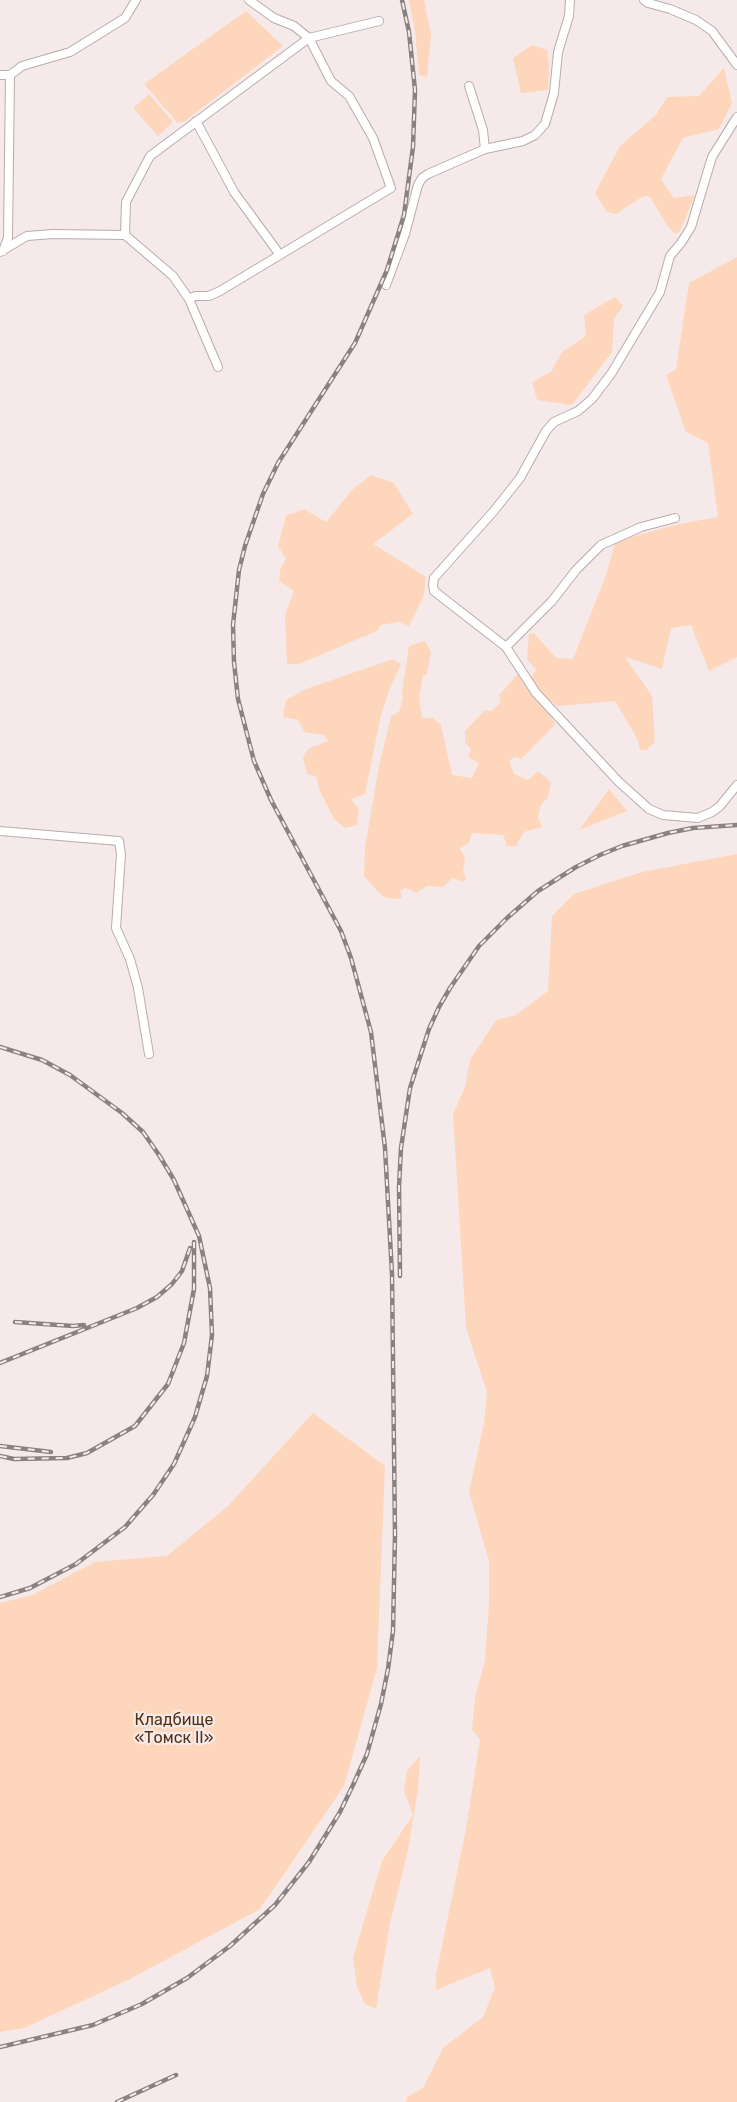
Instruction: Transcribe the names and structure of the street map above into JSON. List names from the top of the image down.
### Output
{
  "parks": ["Кладбище «Томск II»"]
}
